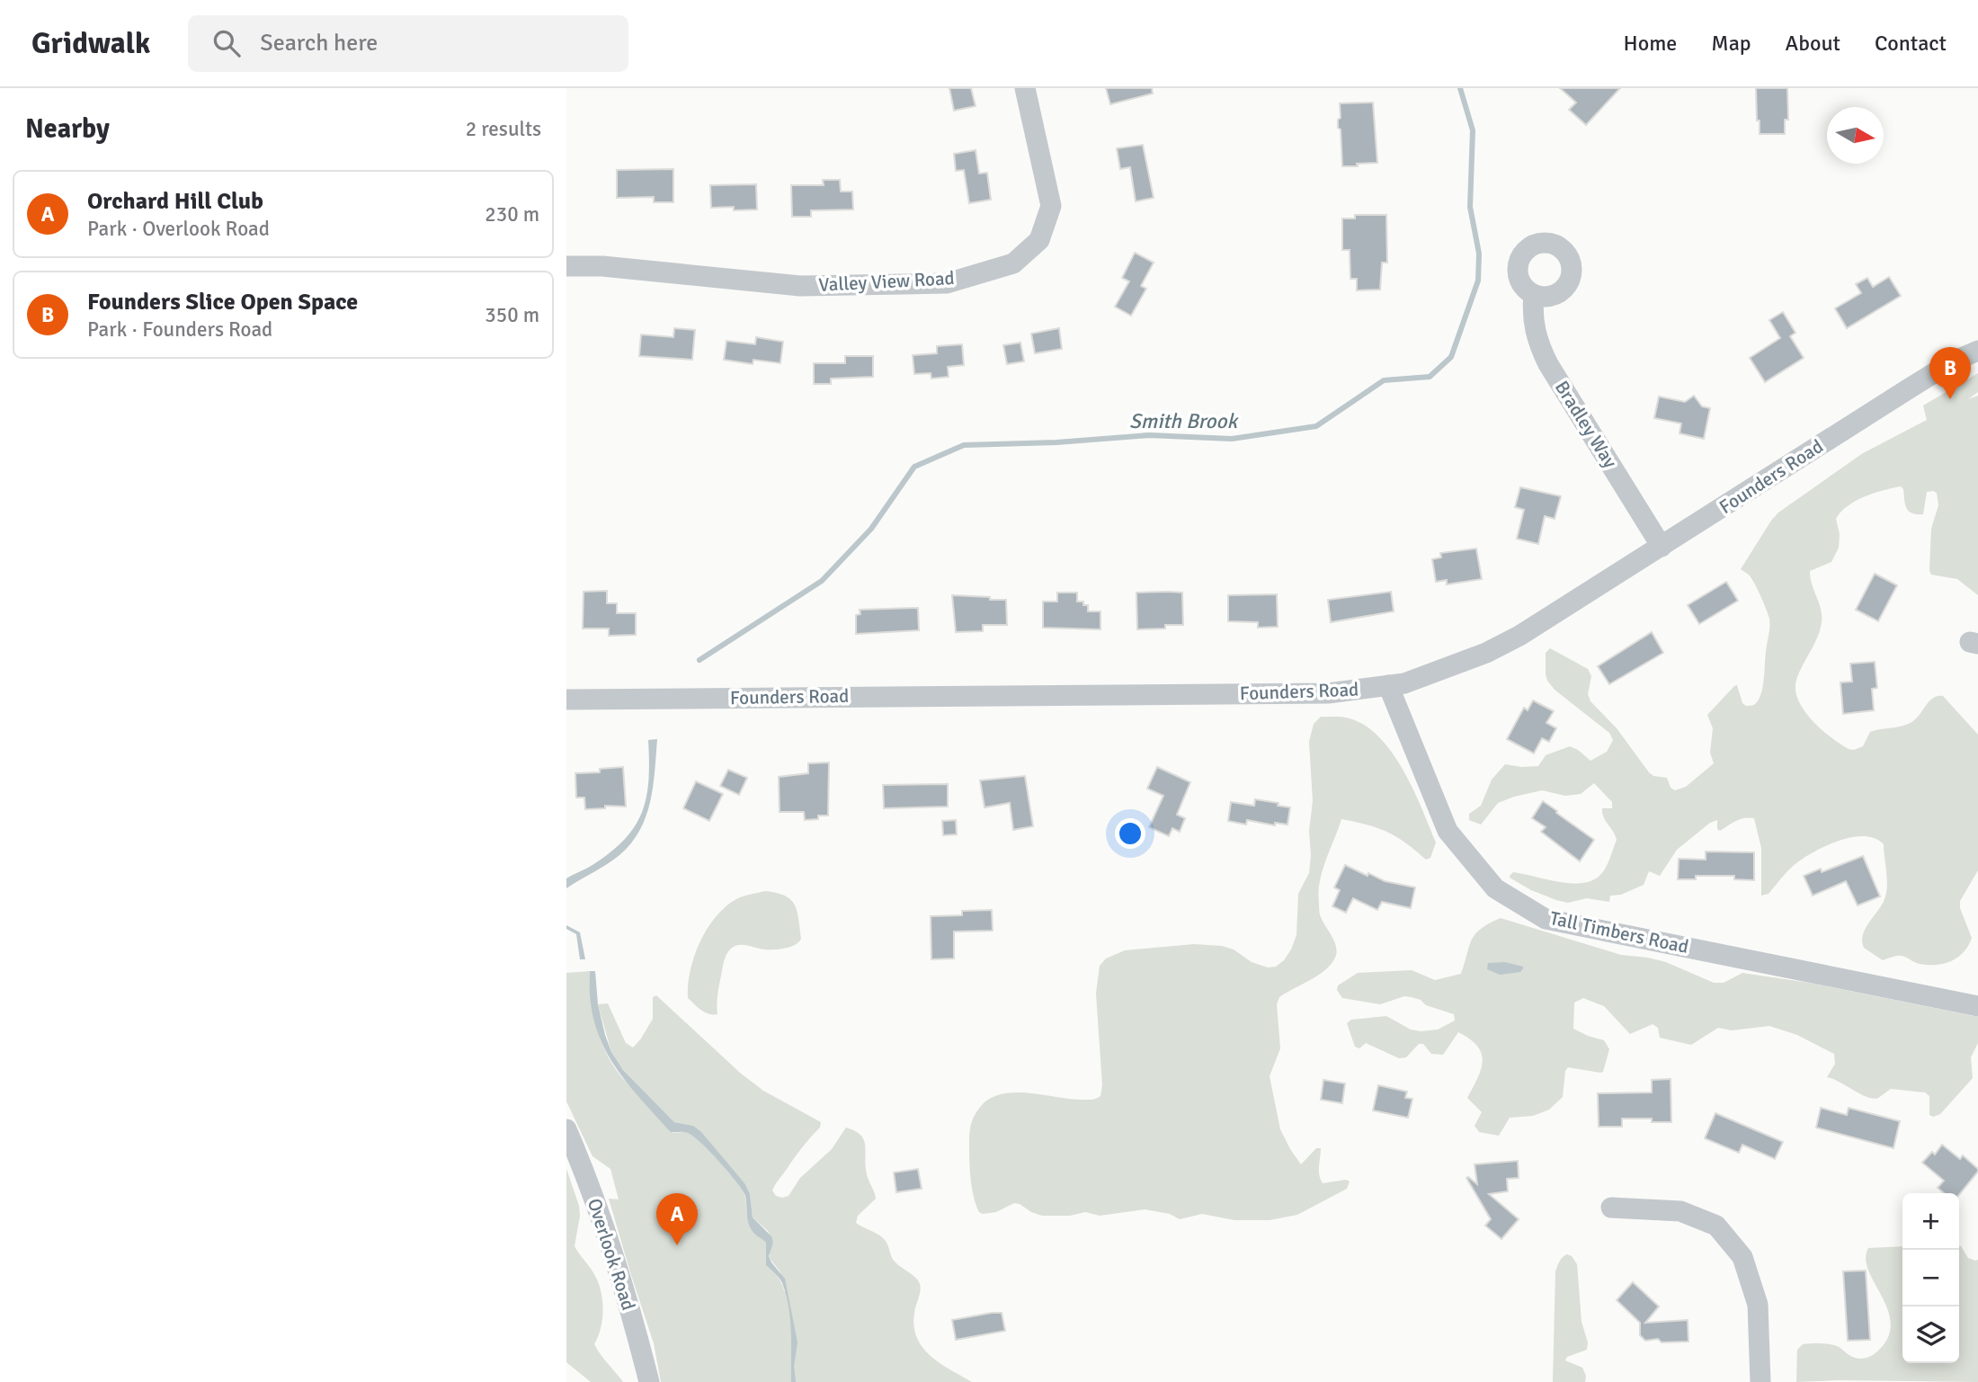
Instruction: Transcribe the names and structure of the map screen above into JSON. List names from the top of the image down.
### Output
{
  "streets": {
    "street": [
      "Valley View Road",
      "Bradley Way",
      "Founders Road",
      "Tall Timbers Road",
      "Overlook Road"
    ]
  },
  "crossings": [
    ["Bradley Way", "Founders Road"],
    ["Founders Road", "Tall Timbers Road"]
  ],
  "water": ["Smith Brook"],
  "north": "right",
  "page": {
    "header": "Gridwalk",
    "search": "Search here",
    "nav": [
      "Home",
      "Map",
      "About",
      "Contact"
    ],
    "heading": ["Nearby", "2 results"],
    "list": [
      {
        "mark": "A",
        "name": "Orchard Hill Club",
        "note": "Park · Overlook Road",
        "value": "230 m"
      },
      {
        "mark": "B",
        "name": "Founders Slice Open Space",
        "note": "Park · Founders Road",
        "value": "350 m"
      }
    ],
    "pins": ["B", "A"],
    "map_buttons": ["+", "−"]
  }
}
